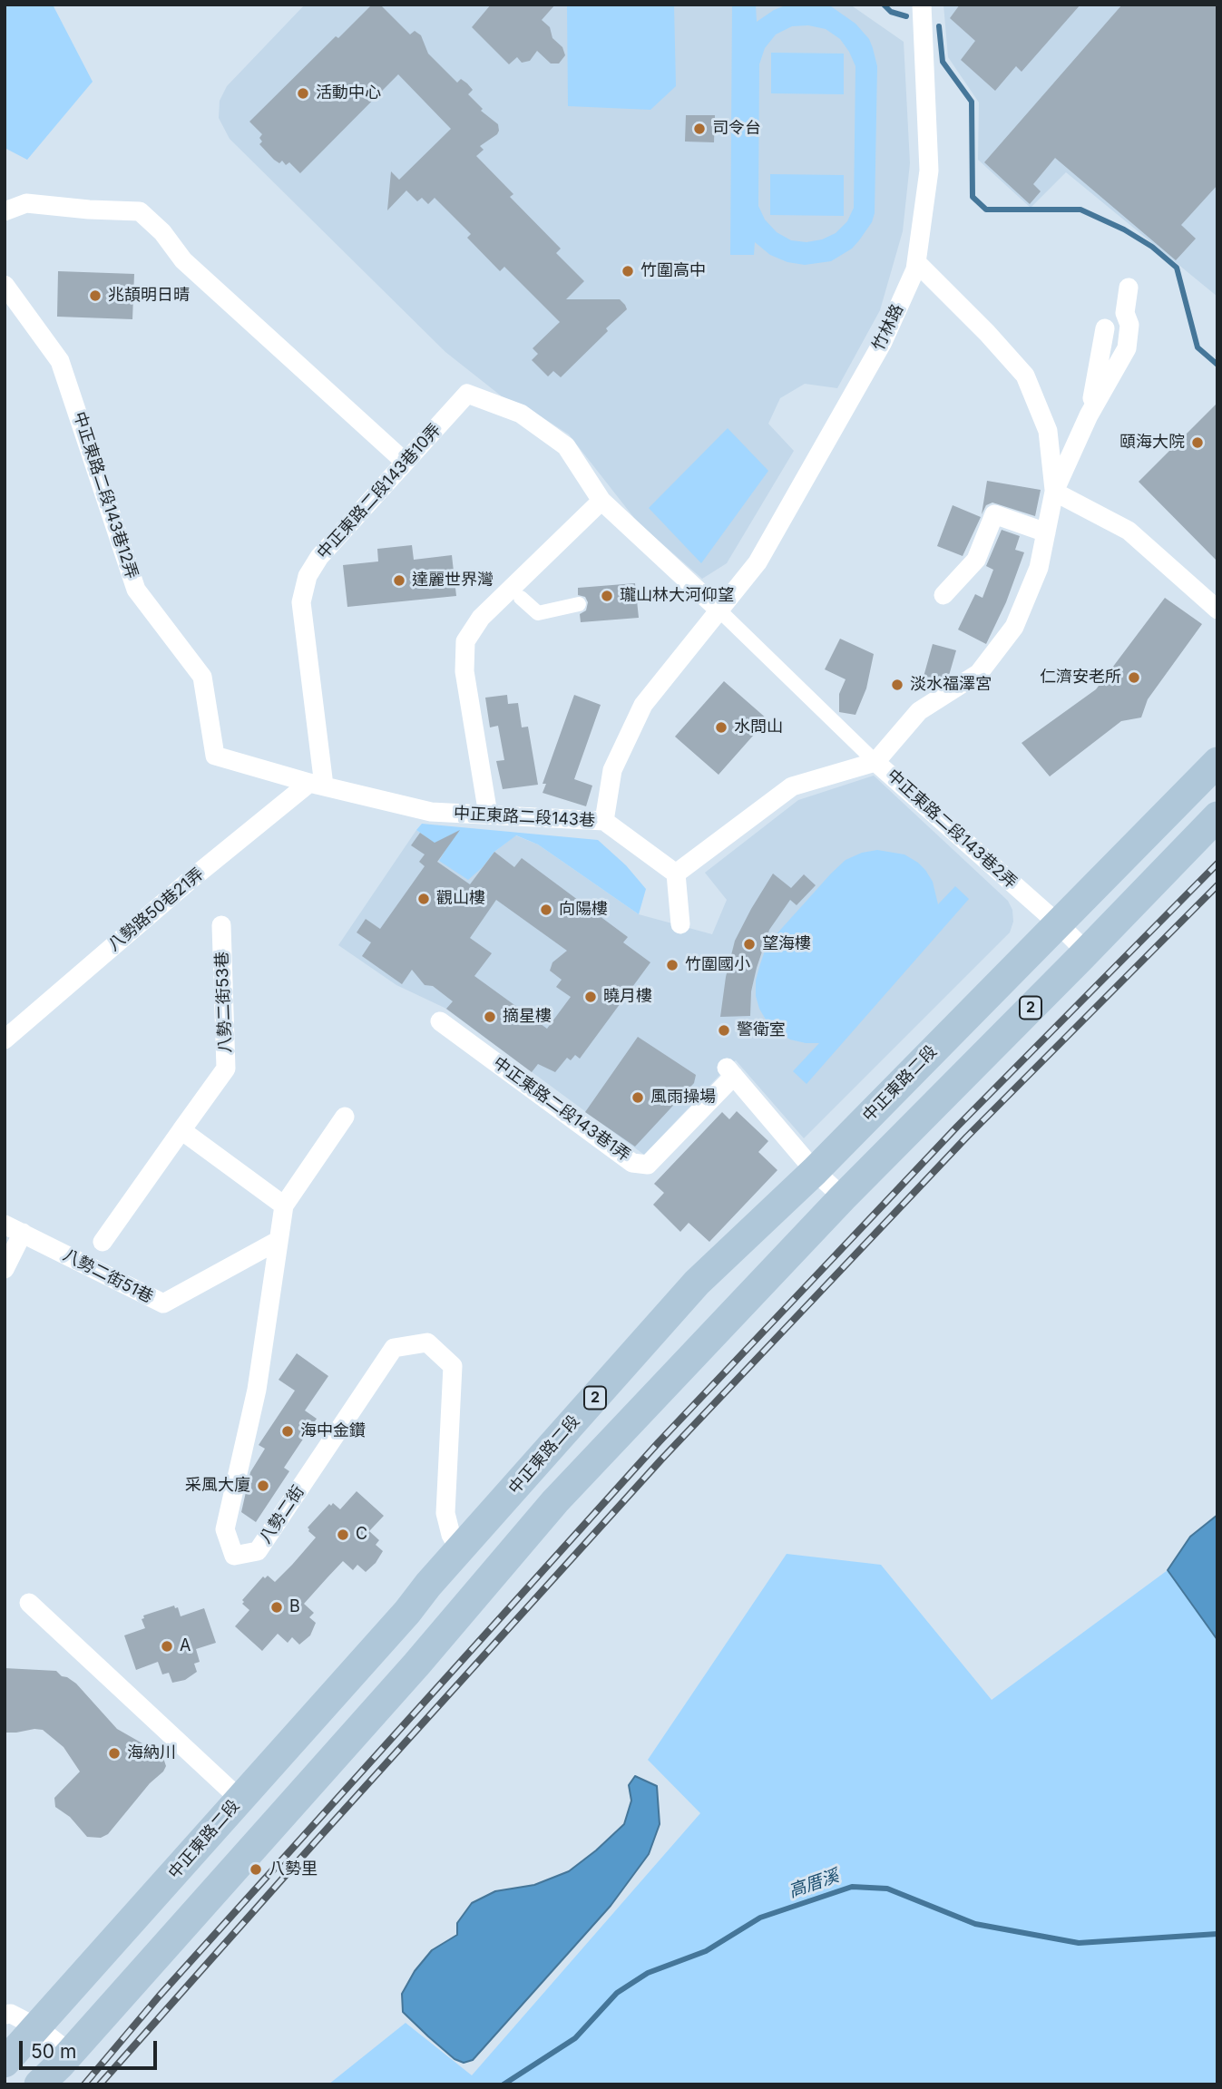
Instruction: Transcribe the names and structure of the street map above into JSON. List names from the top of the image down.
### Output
{
  "streets": {
    "main road": ["2", "中正東路二段"],
    "street": [
      "竹林路",
      "中正東路二段143巷10弄",
      "中正東路二段143巷12弄",
      "中正東路二段143巷",
      "中正東路二段143巷2弄",
      "八勢路50巷21弄",
      "八勢二街53巷",
      "中正東路二段143巷1弄",
      "八勢二街51巷",
      "八勢二街"
    ]
  },
  "crossings": [
    ["竹林路", "中正東路二段143巷"],
    ["中正東路二段143巷10弄", "中正東路二段143巷12弄"],
    ["中正東路二段143巷10弄", "中正東路二段143巷"],
    ["中正東路二段143巷10弄", "八勢路50巷21弄"],
    ["中正東路二段143巷12弄", "中正東路二段143巷"],
    ["中正東路二段143巷12弄", "八勢路50巷21弄"],
    ["中正東路二段143巷", "中正東路二段143巷2弄"],
    ["中正東路二段143巷", "八勢路50巷21弄"],
    ["中正東路二段143巷2弄", "2"],
    ["中正東路二段143巷2弄", "中正東路二段"],
    ["中正東路二段", "中正東路二段143巷1弄"],
    ["中正東路二段", "八勢二街"],
    ["八勢二街51巷", "八勢二街"]
  ],
  "water": ["高厝溪"],
  "places": [
    "活動中心",
    "司令台",
    "竹圍高中",
    "兆頡明日晴",
    "頤海大院",
    "達麗世界灣",
    "瓏山林大河仰望",
    "仁濟安老所",
    "淡水福澤宮",
    "水問山",
    "觀山樓",
    "向陽樓",
    "望海樓",
    "竹圍國小",
    "曉月樓",
    "摘星樓",
    "警衛室",
    "風雨操場",
    "海中金鑽",
    "采風大廈",
    "C",
    "B",
    "A",
    "海納川",
    "八勢里"
  ],
  "scale_bar": "50 m"
}
